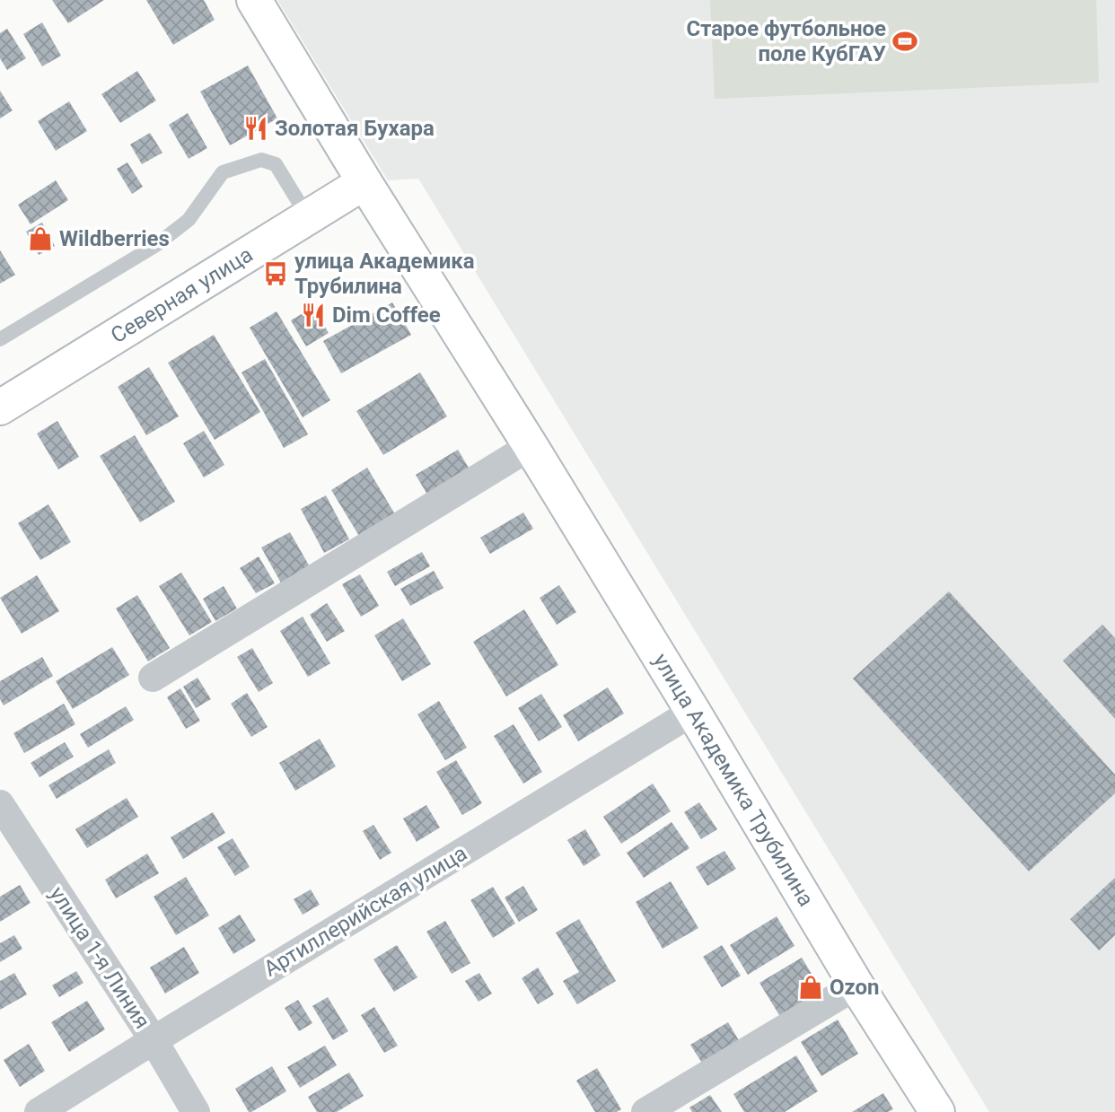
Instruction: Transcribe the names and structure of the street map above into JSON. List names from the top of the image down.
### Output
{
  "streets": {
    "main road": ["Северная улица", "улица Академика Трубилина"],
    "street": ["Артиллерийская улица", "улица 1-я Линия"]
  },
  "crossings": [
    ["Северная улица", "улица Академика Трубилина"],
    ["улица Академика Трубилина", "Артиллерийская улица"],
    ["Артиллерийская улица", "улица 1-я Линия"]
  ],
  "places": {
    "sports": ["Старое футбольное поле КубГАУ"],
    "restaurant": ["Золотая Бухара", "Dim Coffee"],
    "shop": ["Wildberries", "Ozon"],
    "bus stop": ["улица Академика Трубилина"]
  }
}
